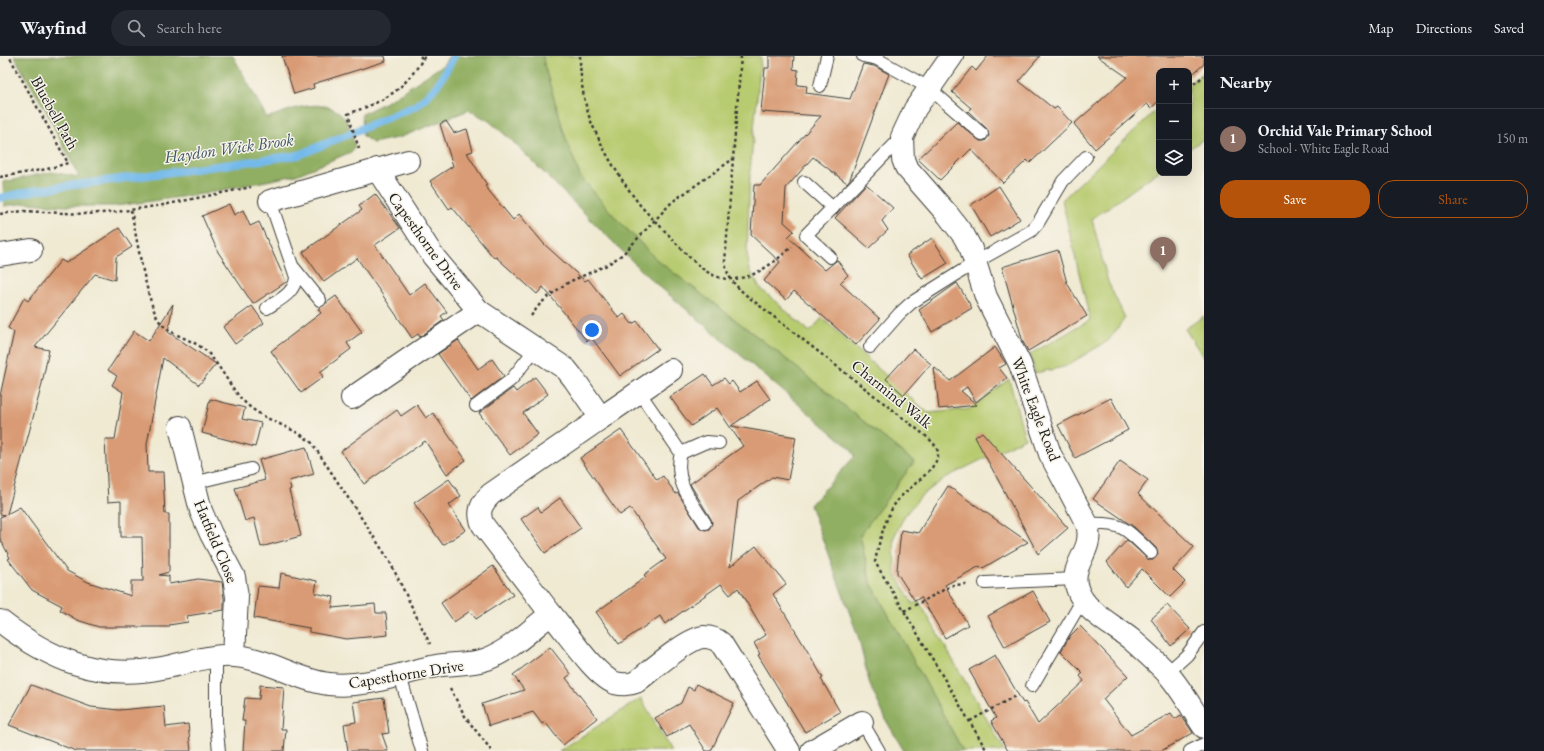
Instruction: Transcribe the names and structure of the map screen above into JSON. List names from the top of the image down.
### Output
{
  "streets": {
    "street": ["Capesthorne Drive", "White Eagle Road", "Hatfield Close"],
    "path": ["Bluebell Path", "Charmind Walk"]
  },
  "crossings": [
    ["Capesthorne Drive", "Hatfield Close"]
  ],
  "water": ["Haydon Wick Brook"],
  "page": {
    "header": "Wayfind",
    "search": "Search here",
    "nav": ["Map", "Directions", "Saved"],
    "heading": "Nearby",
    "map_buttons": ["+", "−"],
    "list": [
      {
        "mark": "1",
        "name": "Orchid Vale Primary School",
        "note": "School · White Eagle Road",
        "value": "150 m"
      }
    ],
    "buttons": ["Save", "Share"],
    "pins": "1"
  }
}
